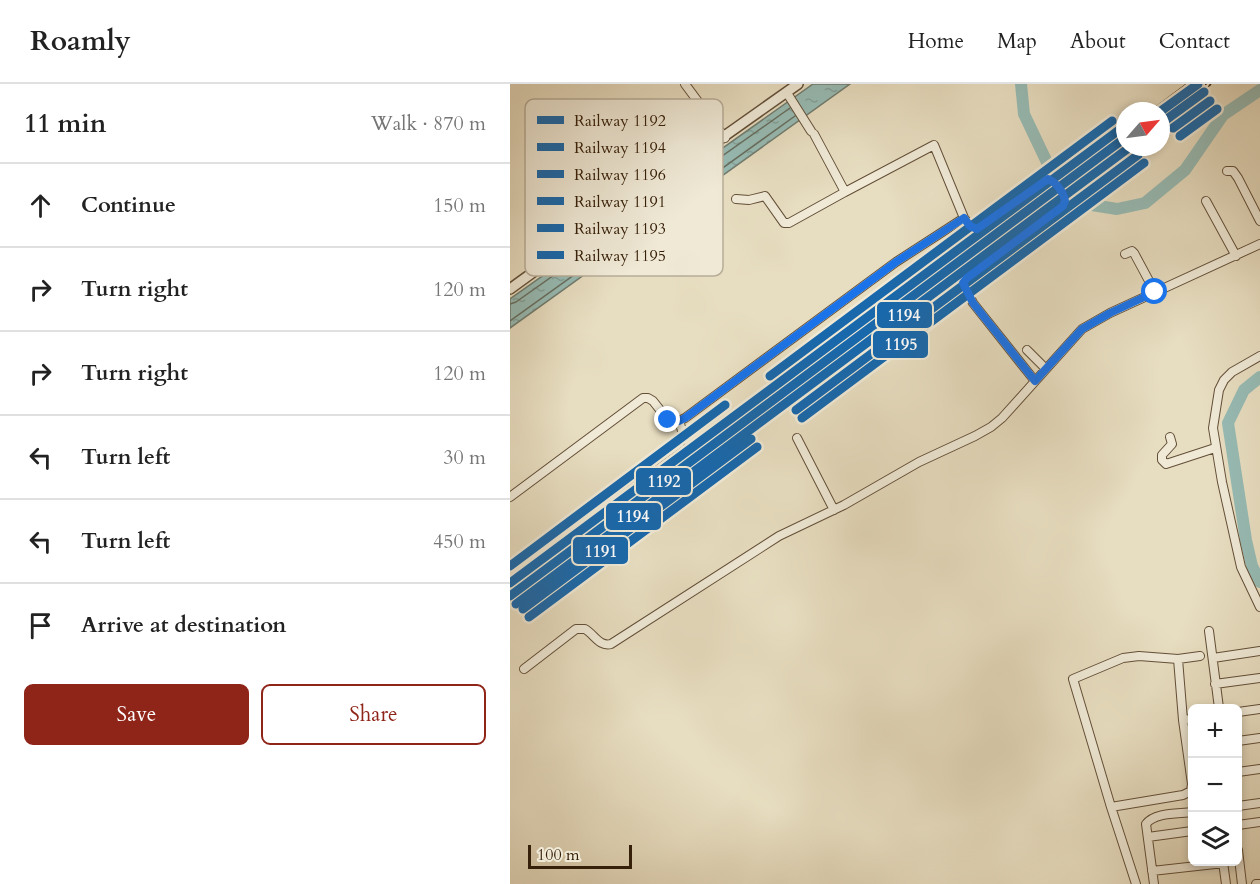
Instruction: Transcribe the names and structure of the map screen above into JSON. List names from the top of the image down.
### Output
{
  "lines": [
    "rail line 1192",
    "rail line 1194",
    "rail line 1191",
    "rail line 1195",
    "rail line 1193",
    "rail line 1196"
  ],
  "legend": [
    "Railway 1192",
    "Railway 1194",
    "Railway 1196",
    "Railway 1191",
    "Railway 1193",
    "Railway 1195"
  ],
  "scale_bar": "100 m",
  "north": "top right",
  "page": {
    "header": "Roamly",
    "nav": [
      "Home",
      "Map",
      "About",
      "Contact"
    ],
    "heading": ["11 min", "Walk · 870 m"],
    "list": [
      ["Continue", "150 m"],
      ["Turn right", "120 m"],
      ["Turn right", "120 m"],
      ["Turn left", "30 m"],
      ["Turn left", "450 m"],
      "Arrive at destination"
    ],
    "buttons": ["Save", "Share"],
    "map_buttons": ["+", "−"],
    "scale": "100 m"
  }
}
